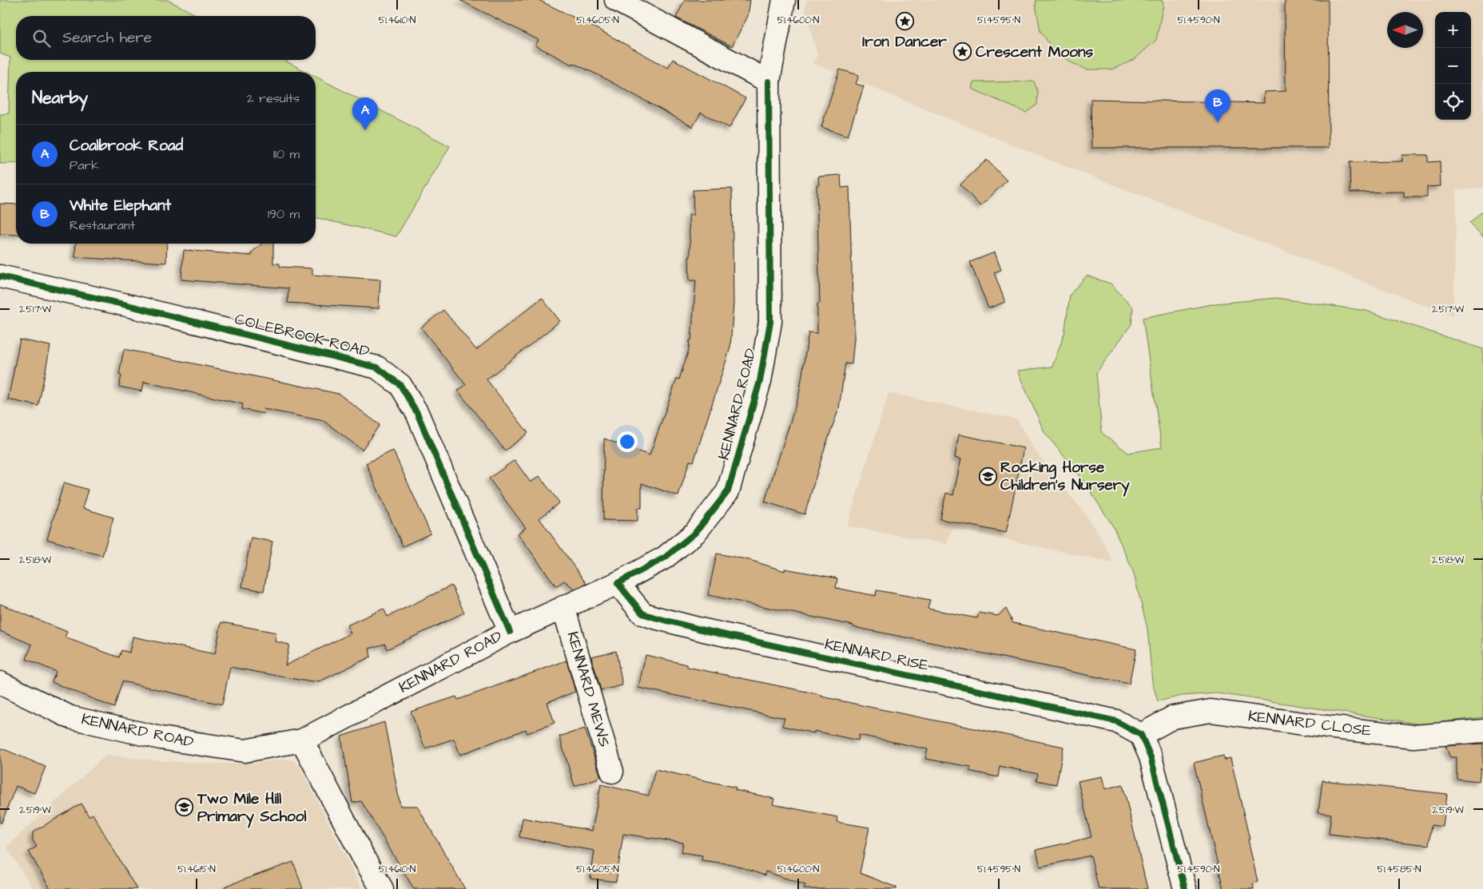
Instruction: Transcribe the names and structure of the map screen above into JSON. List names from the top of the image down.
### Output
{
  "streets": {
    "street": [
      "COLEBROOK ROAD",
      "KENNARD ROAD",
      "KENNARD RISE",
      "KENNARD MEWS",
      "KENNARD CLOSE"
    ]
  },
  "crossings": [
    ["COLEBROOK ROAD", "KENNARD ROAD"],
    ["KENNARD ROAD", "KENNARD RISE"],
    ["KENNARD ROAD", "KENNARD MEWS"],
    ["KENNARD RISE", "KENNARD CLOSE"]
  ],
  "places": {
    "place": ["Iron Dancer", "Crescent Moons"],
    "school or university": ["Rocking Horse Children's Nursery", "Two Mile Hill Primary School"]
  },
  "north": "left",
  "page": {
    "map_buttons": ["+", "−"],
    "search": "Search here",
    "heading": ["Nearby", "2 results"],
    "pins": ["B", "A"],
    "list": [
      {
        "mark": "A",
        "name": "Coalbrook Road",
        "note": "Park",
        "value": "110 m"
      },
      {
        "mark": "B",
        "name": "White Elephant",
        "note": "Restaurant",
        "value": "190 m"
      }
    ]
  },
  "coordinates": [
    "51.4610°N",
    "51.4605°N",
    "51.4600°N",
    "51.4595°N",
    "51.4590°N",
    "2.517°W",
    "2.518°W",
    "2.519°W",
    "51.4615°N",
    "51.4585°N"
  ]
}
